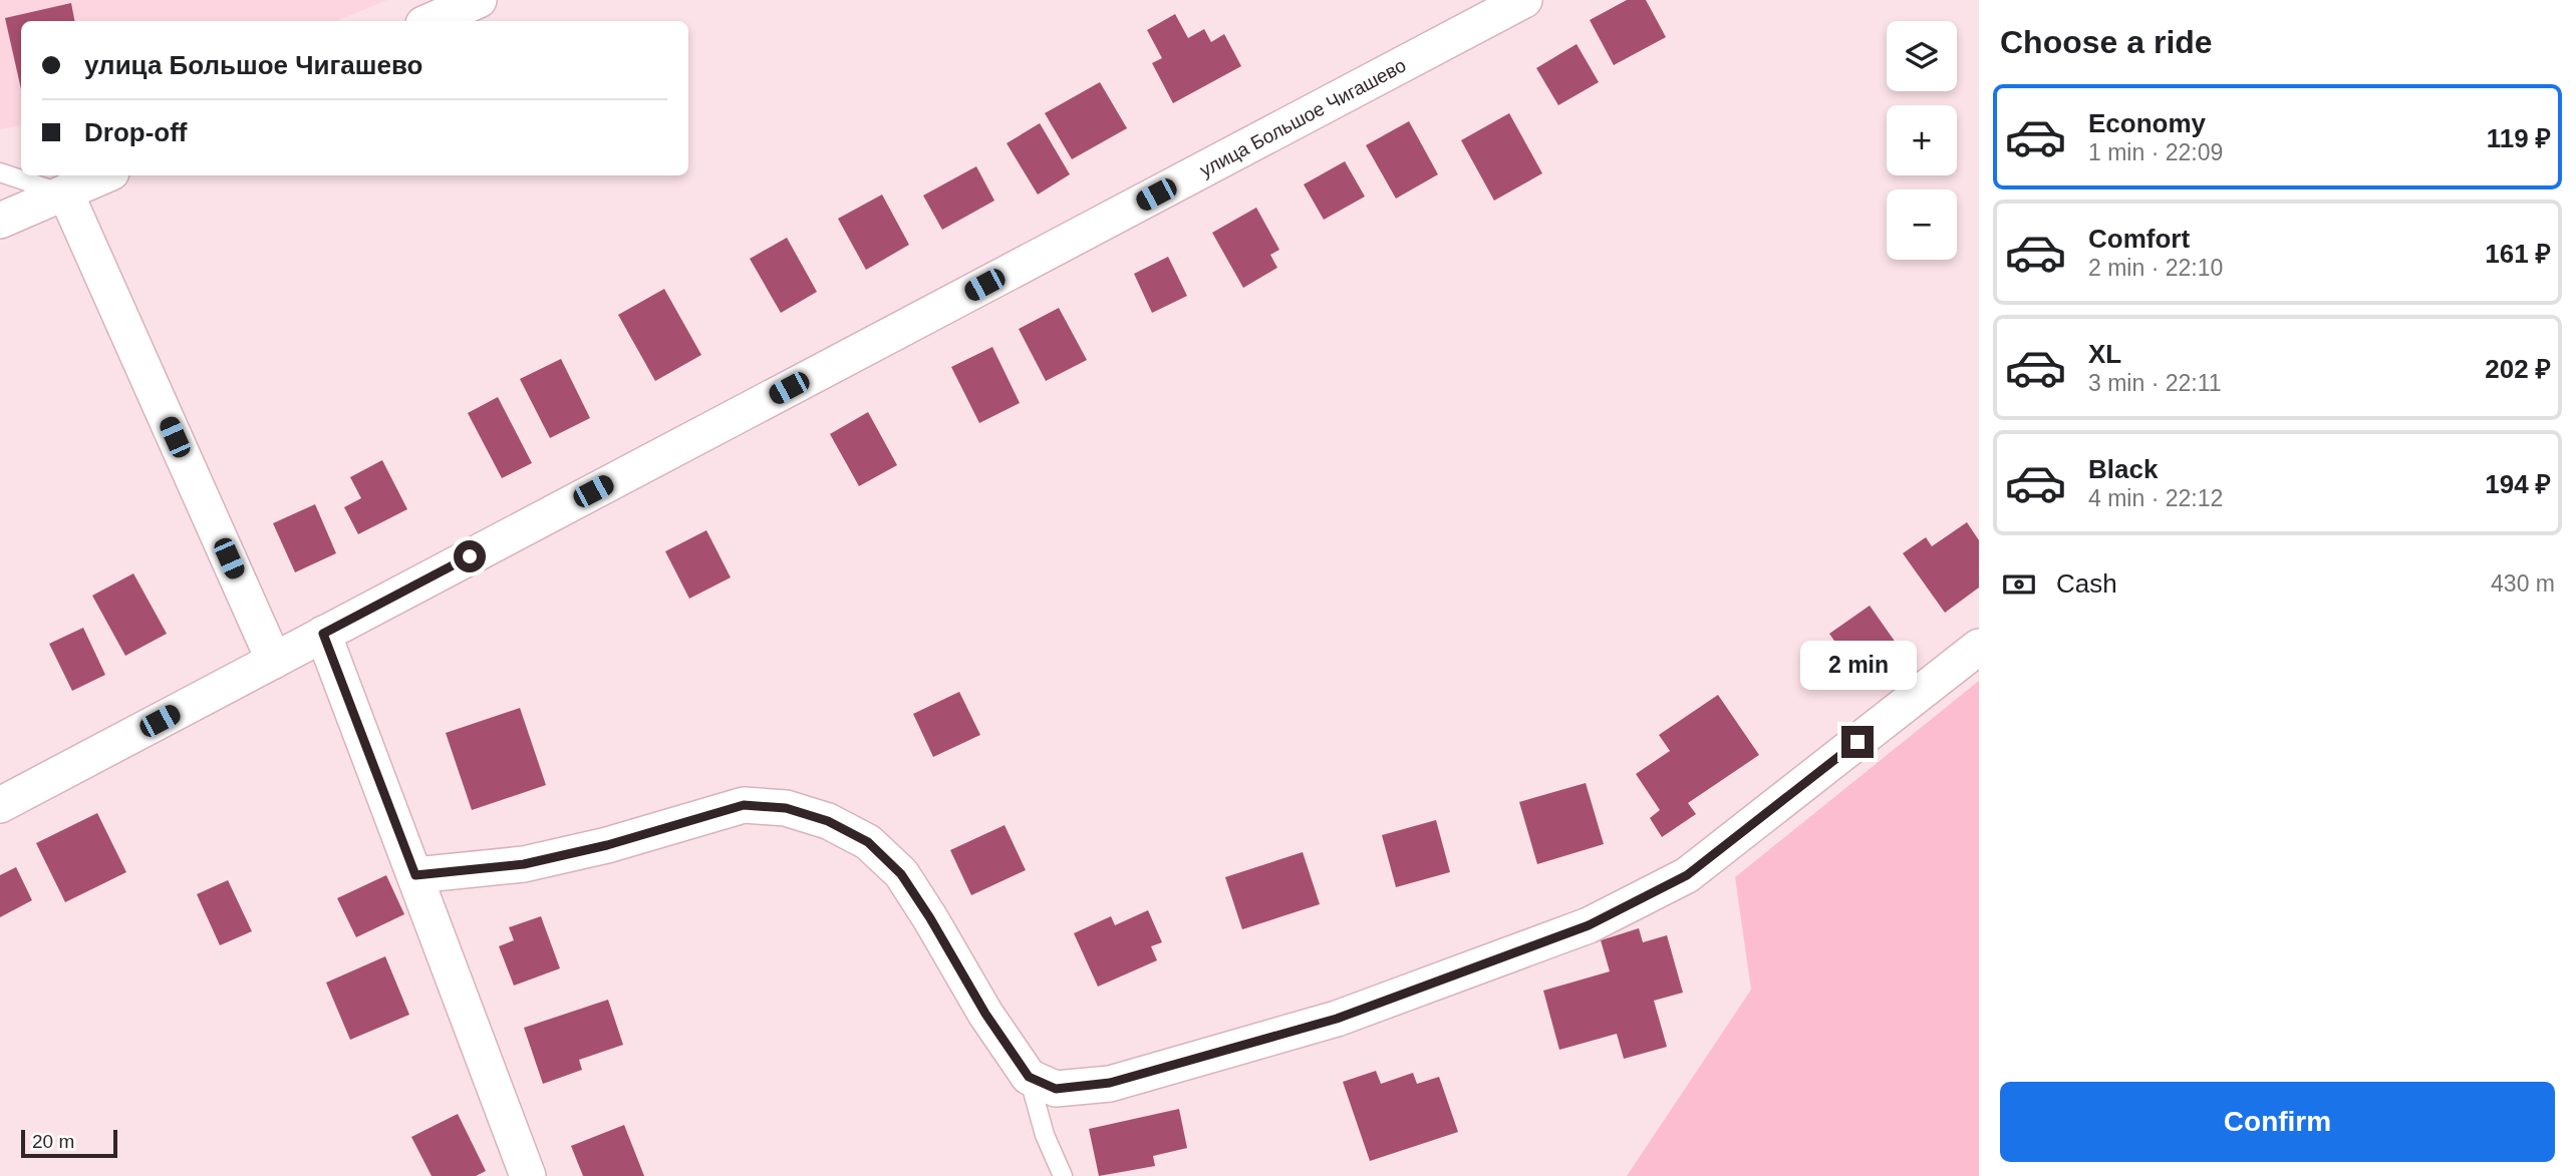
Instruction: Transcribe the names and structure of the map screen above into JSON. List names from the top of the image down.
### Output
{
  "streets": {
    "street": ["улица Большое Чигашево"]
  },
  "scale_bar": "20 m",
  "page": {
    "heading": "Choose a ride",
    "map_buttons": ["+", "−"],
    "banner": ["улица Большое Чигашево", "Drop-off"],
    "list": [
      {
        "name": "Economy",
        "note": "1 min · 22:09",
        "value": "119 ₽"
      },
      {
        "name": "Comfort",
        "note": "2 min · 22:10",
        "value": "161 ₽"
      },
      {
        "name": "XL",
        "note": "3 min · 22:11",
        "value": "202 ₽"
      },
      {
        "name": "Black",
        "note": "4 min · 22:12",
        "value": "194 ₽"
      }
    ],
    "pay": ["Cash", "430 m"],
    "bubble": "2 min",
    "buttons": "Confirm",
    "scale": "20 m"
  }
}
